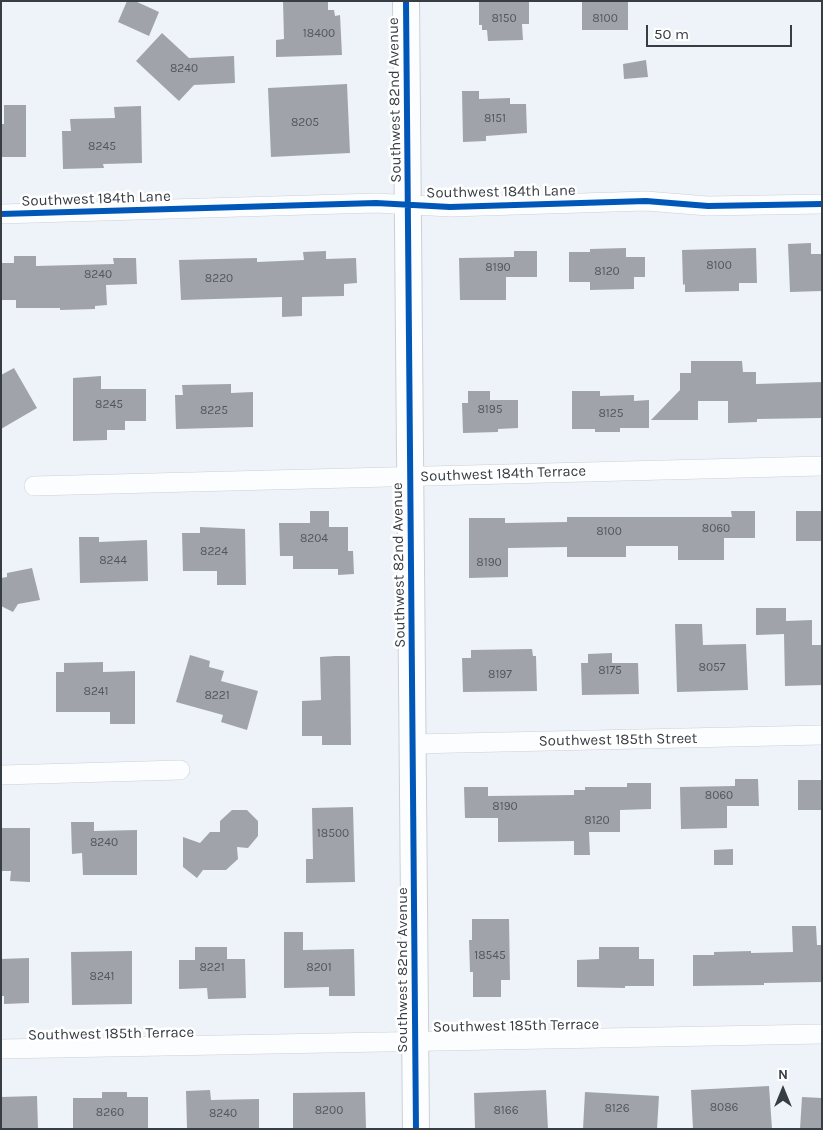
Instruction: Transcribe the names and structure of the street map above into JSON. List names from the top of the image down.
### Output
{
  "streets": {
    "street": [
      "Southwest 82nd Avenue",
      "Southwest 184th Lane",
      "Southwest 184th Terrace",
      "Southwest 185th Street",
      "Southwest 185th Terrace"
    ]
  },
  "crossings": [
    ["Southwest 82nd Avenue", "Southwest 184th Lane"],
    ["Southwest 82nd Avenue", "Southwest 184th Terrace"],
    ["Southwest 82nd Avenue", "Southwest 185th Street"],
    ["Southwest 82nd Avenue", "Southwest 185th Terrace"]
  ],
  "house_numbers": [
    "8150",
    "8100",
    "18400",
    "8240",
    "8151",
    "8205",
    "8245",
    "8100",
    "8190",
    "8120",
    "8240",
    "8220",
    "8245",
    "8195",
    "8225",
    "8125",
    "8060",
    "8100",
    "8204",
    "8224",
    "8244",
    "8190",
    "8057",
    "8175",
    "8197",
    "8241",
    "8221",
    "8060",
    "8190",
    "8120",
    "18500",
    "8240",
    "18545",
    "8221",
    "8201",
    "8241",
    "8086",
    "8126",
    "8200",
    "8166",
    "8260",
    "8240"
  ],
  "scale_bar": "50 m",
  "north": "top"
}
